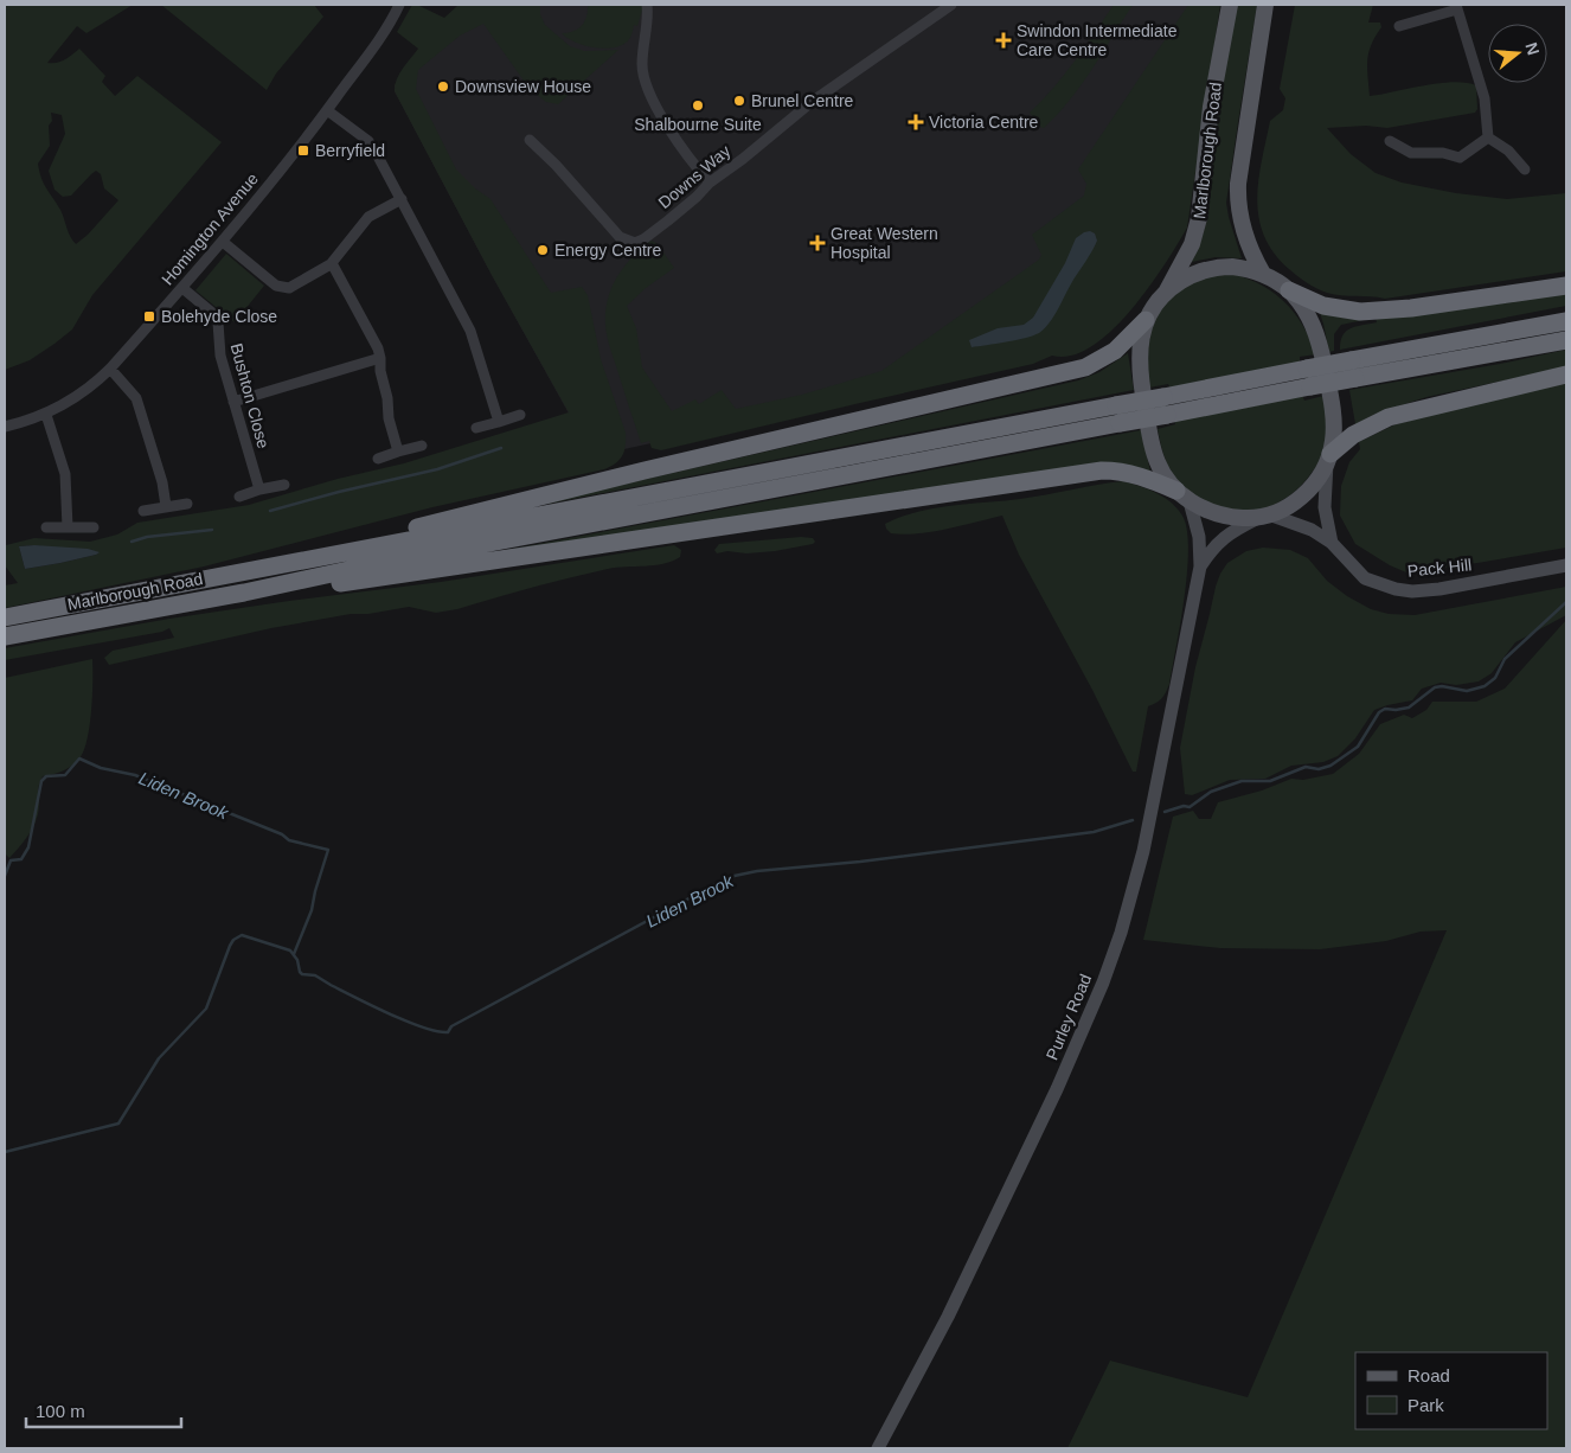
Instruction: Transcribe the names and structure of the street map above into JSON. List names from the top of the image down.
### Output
{
  "streets": {
    "highway": ["Marlborough Road"],
    "main road": ["Pack Hill", "Purley Road"],
    "street": ["Downs Way", "Homington Avenue", "Bushton Close"]
  },
  "crossings": [
    ["Homington Avenue", "Bushton Close"],
    ["Pack Hill", "Purley Road"]
  ],
  "water": ["Liden Brook"],
  "places": {
    "health": ["Swindon Intermediate Care Centre", "Victoria Centre", "Great Western Hospital"],
    "other": [
      "Downsview House",
      "Brunel Centre",
      "Shalbourne Suite",
      "Energy Centre"
    ],
    "transit": ["Berryfield", "Bolehyde Close"]
  },
  "legend": ["Road", "Park"],
  "scale_bar": "100 m",
  "north": "right"
}
